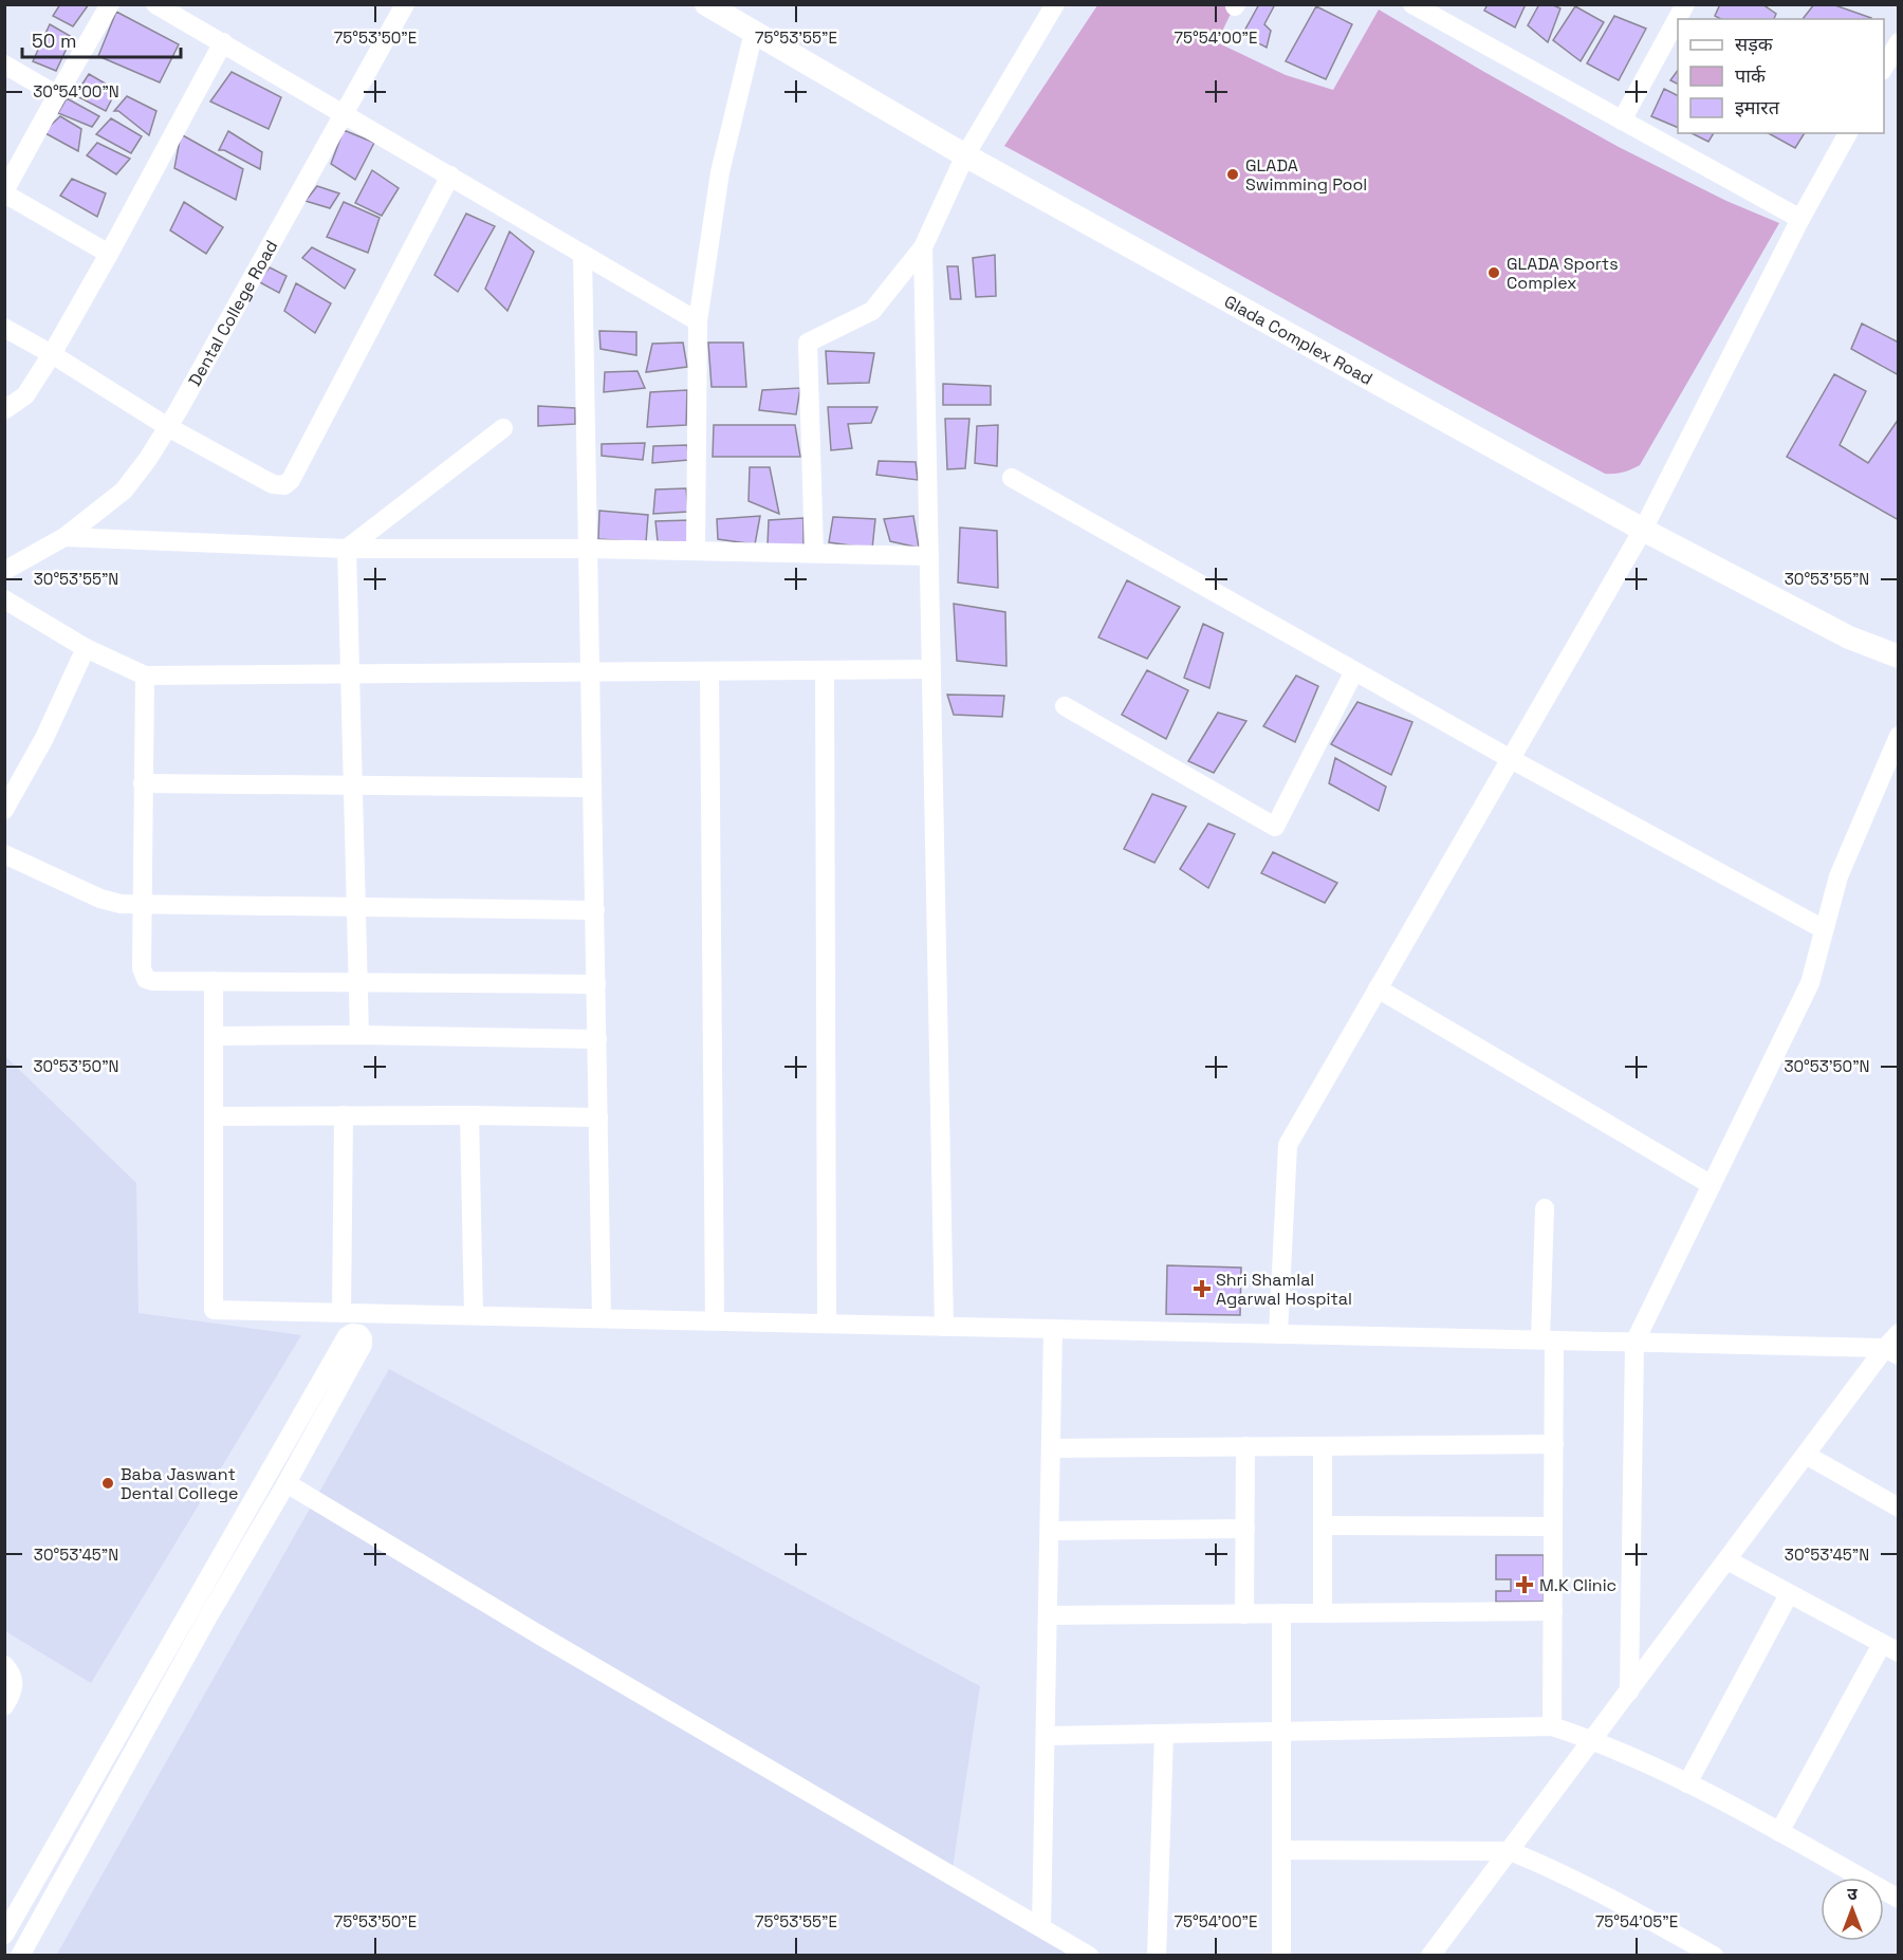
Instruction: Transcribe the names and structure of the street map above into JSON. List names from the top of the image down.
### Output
{
  "streets": {
    "street": ["Dental College Road", "Glada Complex Road"]
  },
  "places": {
    "other": ["GLADA Swimming Pool", "GLADA Sports Complex", "Baba Jaswant Dental College"],
    "health": ["Shri Shamlal Agarwal Hospital", "M.K Clinic"]
  },
  "legend": ["सड़क", "पार्क", "इमारत"],
  "scale_bar": "50 m",
  "north": "top",
  "coordinates": [
    "75°53'50\"E",
    "75°53'55\"E",
    "75°54'00\"E",
    "30°54'00\"N",
    "30°53'55\"N",
    "30°53'50\"N",
    "30°53'45\"N",
    "75°54'05\"E"
  ]
}
